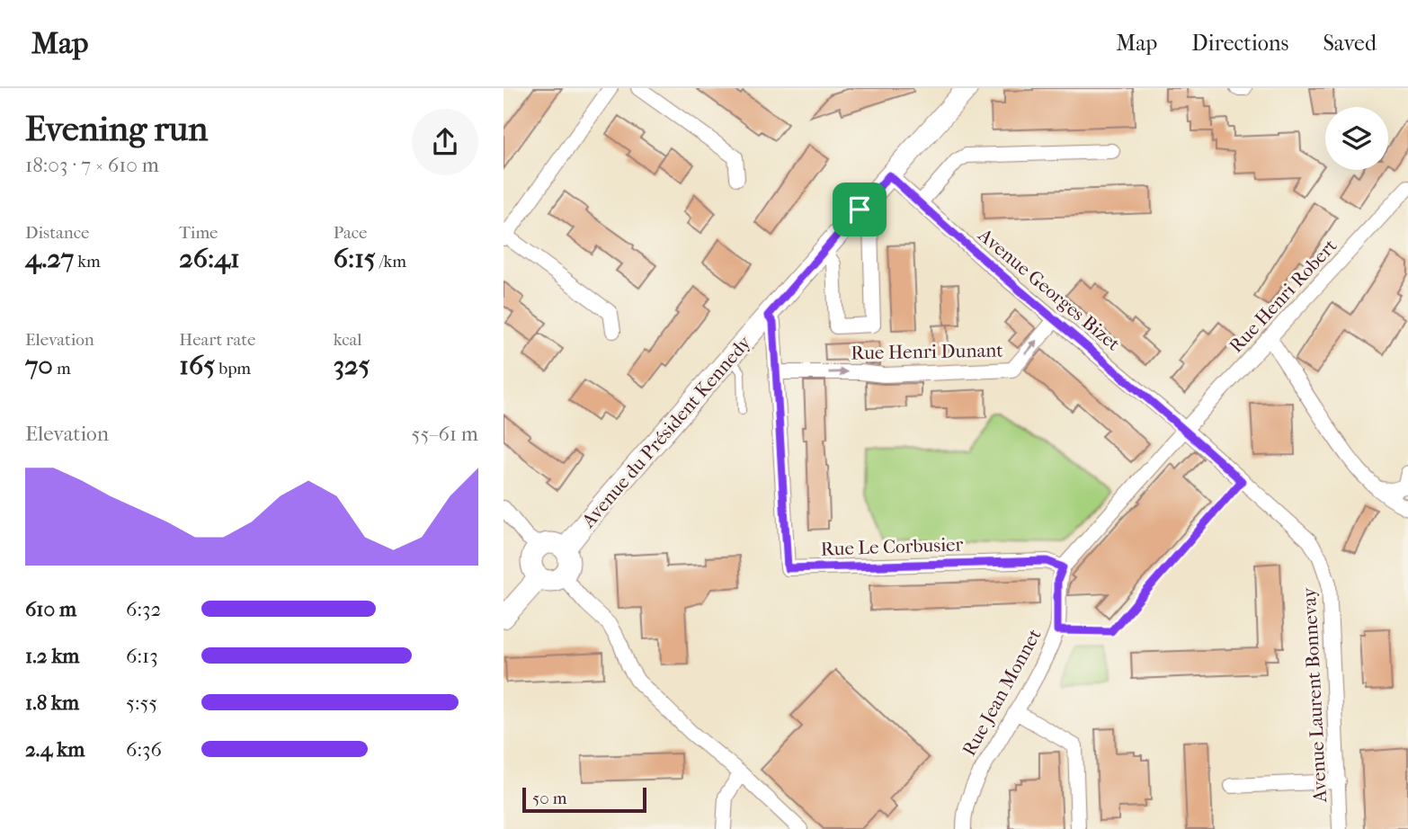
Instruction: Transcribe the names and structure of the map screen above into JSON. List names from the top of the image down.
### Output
{
  "streets": {
    "street": [
      "Avenue Georges Bizet",
      "Rue Henri Robert",
      "Rue Henri Dunant",
      "Avenue du Président Kennedy",
      "Rue Le Corbusier",
      "Rue Jean Monnet",
      "Avenue Laurent Bonnevay"
    ]
  },
  "crossings": [
    ["Avenue Georges Bizet", "Rue Henri Robert"],
    ["Avenue Georges Bizet", "Rue Henri Dunant"],
    ["Avenue Georges Bizet", "Avenue du Président Kennedy"],
    ["Avenue Georges Bizet", "Avenue Laurent Bonnevay"],
    ["Rue Henri Robert", "Avenue Laurent Bonnevay"],
    ["Rue Henri Dunant", "Rue Le Corbusier"],
    ["Avenue du Président Kennedy", "Rue Le Corbusier"],
    ["Rue Le Corbusier", "Rue Jean Monnet"]
  ],
  "one_way": ["Rue Henri Dunant"],
  "scale_bar": "50 m",
  "page": {
    "header": "Map",
    "nav": ["Map", "Directions", "Saved"],
    "heading": ["Evening run", "18:03 · 7 × 610 m"],
    "stats": [
      ["Distance", "4.27 km"],
      ["Time", "26:41"],
      ["Pace", "6:15 /km"],
      ["Elevation", "70 m"],
      ["Heart rate", "165 bpm"],
      ["kcal", "325"]
    ],
    "chart": ["Elevation", "55–61 m"],
    "list": [
      {
        "name": "610 m",
        "note": "6:32"
      },
      {
        "name": "1.2 km",
        "note": "6:13"
      },
      {
        "name": "1.8 km",
        "note": "5:55"
      },
      {
        "name": "2.4 km",
        "note": "6:36"
      }
    ],
    "scale": "50 m"
  }
}
